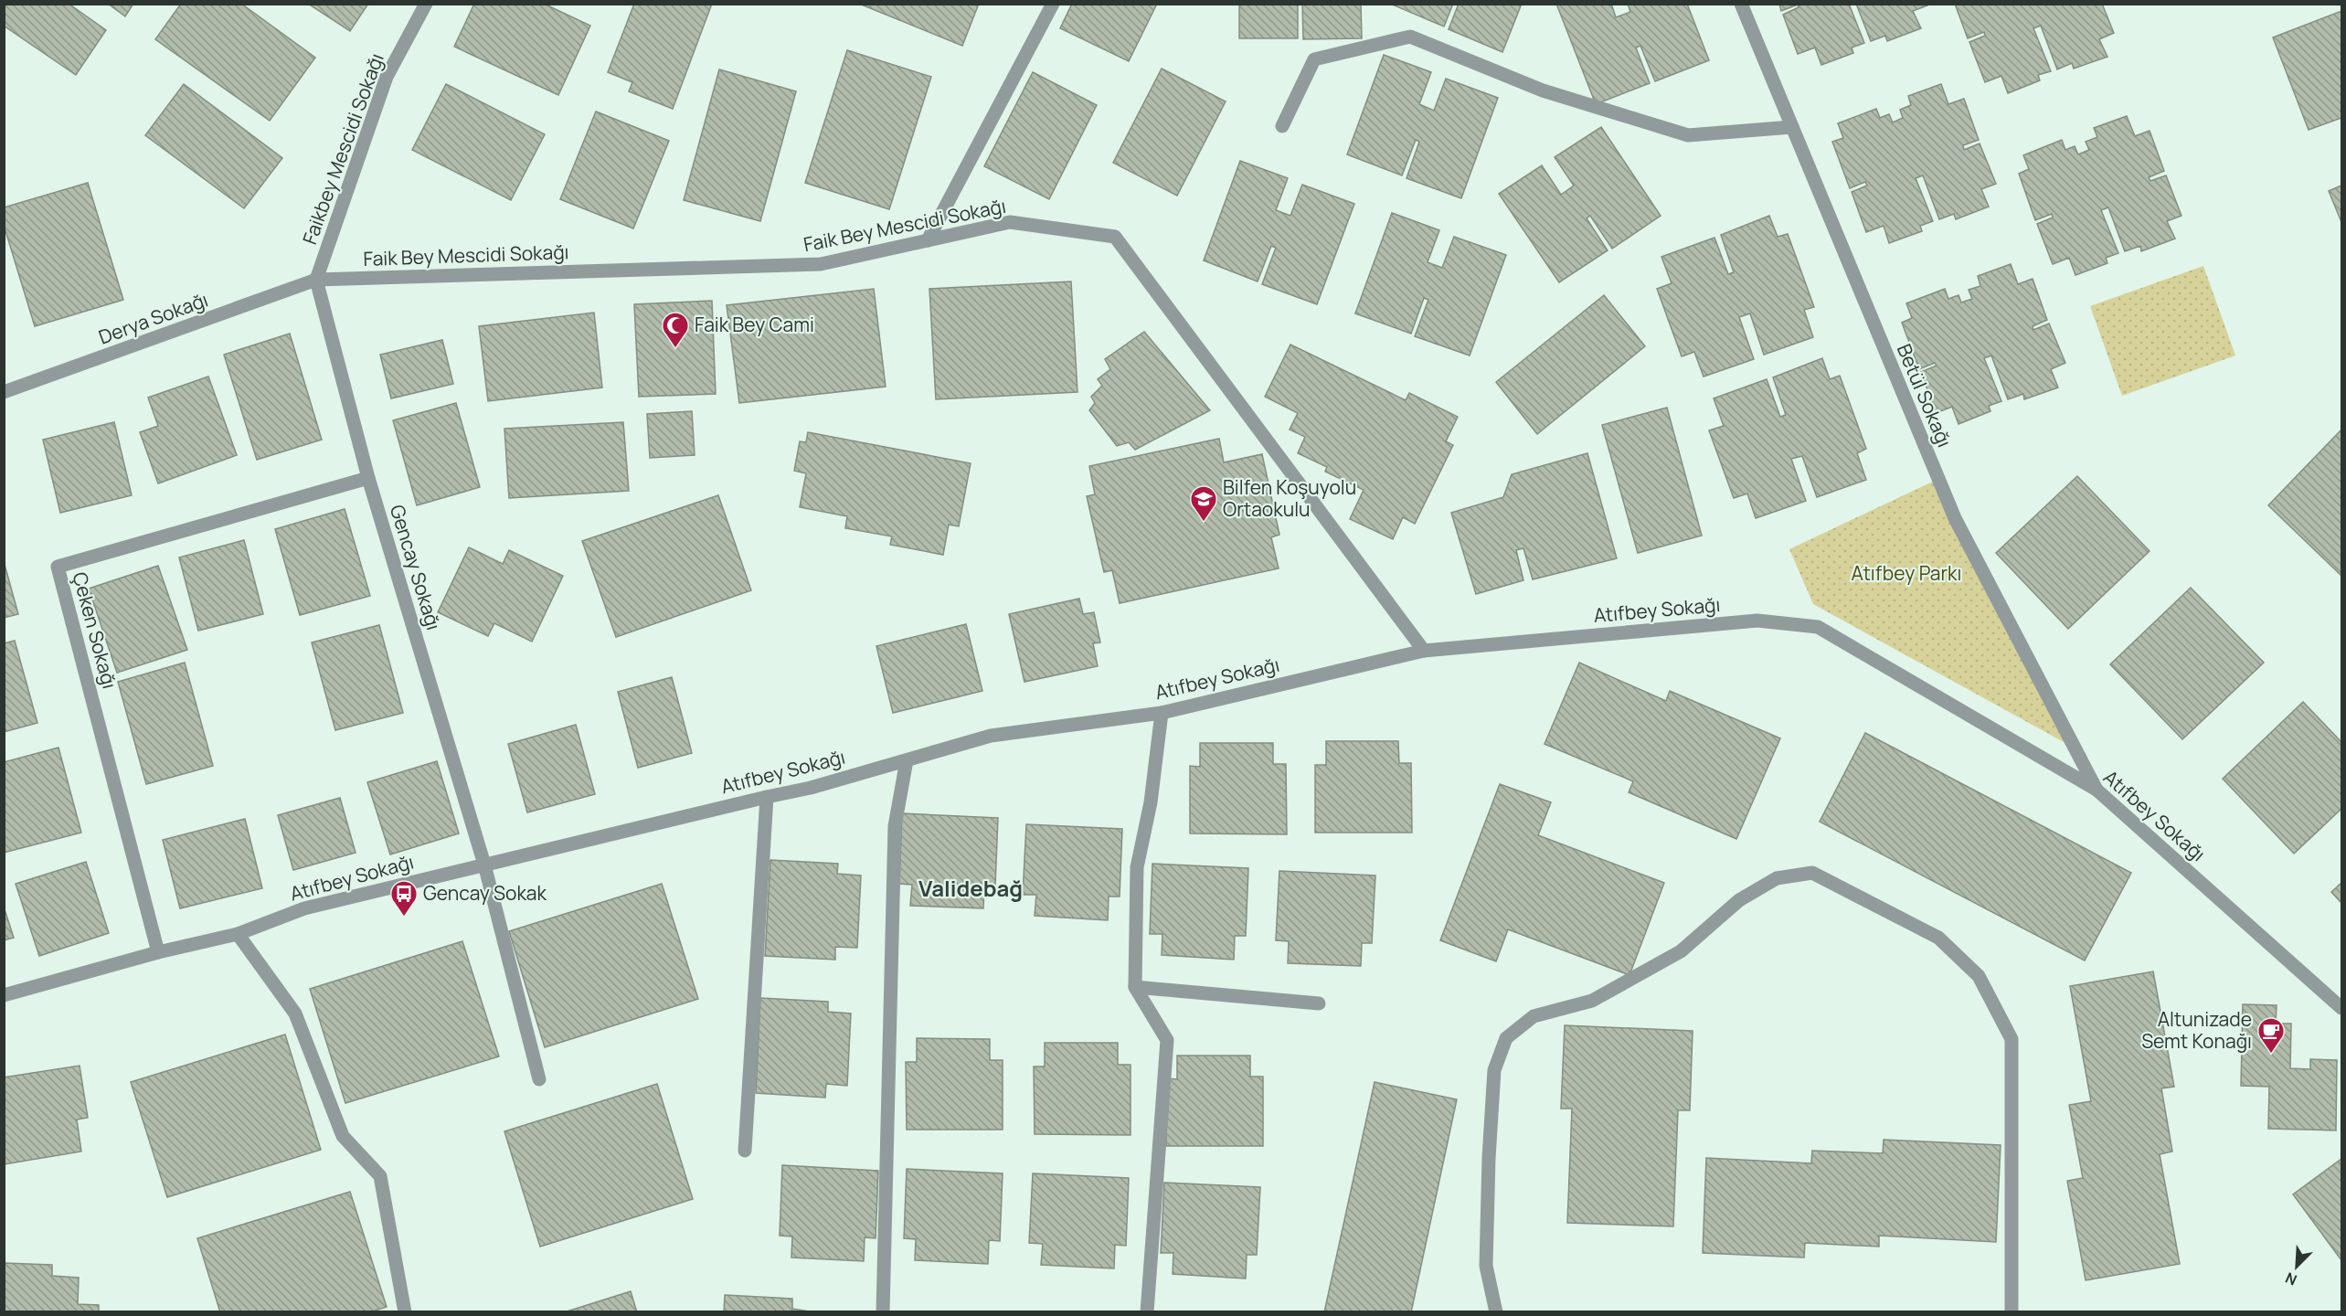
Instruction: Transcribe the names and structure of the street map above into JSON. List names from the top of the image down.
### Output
{
  "streets": {
    "street": [
      "Faikbey Mescidi Sokağı",
      "Faik Bey Mescidi Sokağı",
      "Derya Sokağı",
      "Betül Sokağı",
      "Gencay Sokağı",
      "Atıfbey Sokağı",
      "Çeken Sokağı"
    ]
  },
  "crossings": [
    ["Faikbey Mescidi Sokağı", "Faik Bey Mescidi Sokağı"],
    ["Faikbey Mescidi Sokağı", "Derya Sokağı"],
    ["Faikbey Mescidi Sokağı", "Gencay Sokağı"],
    ["Faik Bey Mescidi Sokağı", "Derya Sokağı"],
    ["Faik Bey Mescidi Sokağı", "Gencay Sokağı"],
    ["Faik Bey Mescidi Sokağı", "Atıfbey Sokağı"],
    ["Derya Sokağı", "Gencay Sokağı"],
    ["Betül Sokağı", "Atıfbey Sokağı"],
    ["Gencay Sokağı", "Atıfbey Sokağı"],
    ["Gencay Sokağı", "Çeken Sokağı"],
    ["Atıfbey Sokağı", "Çeken Sokağı"]
  ],
  "districts": ["Validebağ"],
  "parks": ["Atıfbey Parkı"],
  "places": {
    "mosque": ["Faik Bey Cami"],
    "school or university": ["Bilfen Koşuyolu Ortaokulu"],
    "bus stop": ["Gencay Sokak"],
    "cafe": ["Altunizade Semt Konağı"]
  },
  "north": "bottom left"
}
